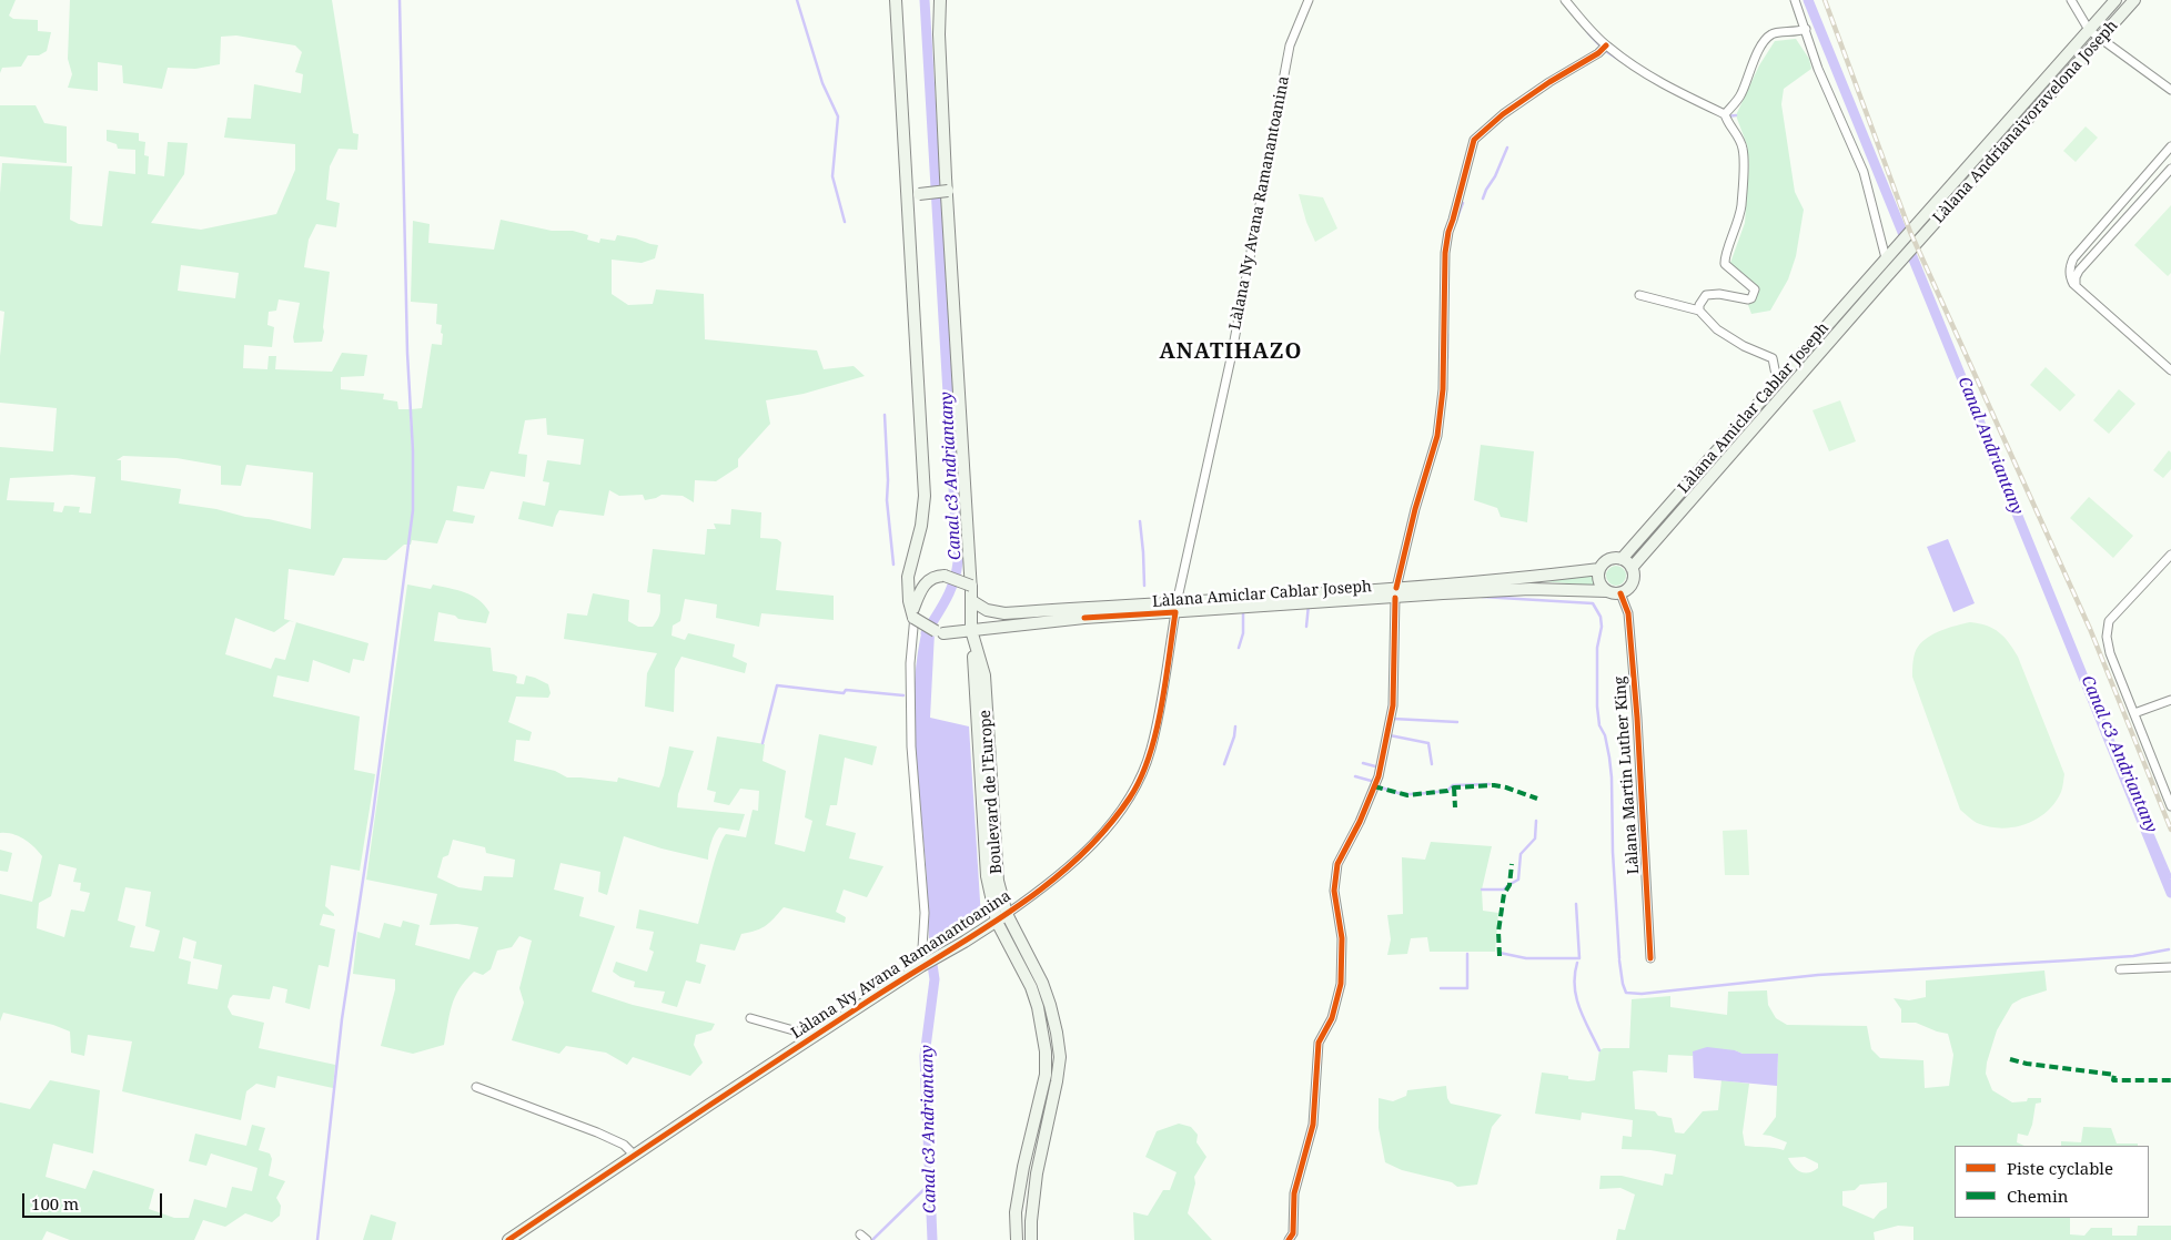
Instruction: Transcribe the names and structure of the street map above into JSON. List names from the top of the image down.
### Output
{
  "streets": {
    "main road": [
      "Làlana Andrianaivoravelona Joseph",
      "Làlana Ny Avana Ramanantoanina",
      "Làlana Amiclar Cablar Joseph",
      "Boulevard de l'Europe"
    ],
    "street": ["Làlana Martin Luther King"]
  },
  "crossings": [
    ["Làlana Andrianaivoravelona Joseph", "Làlana Amiclar Cablar Joseph"],
    ["Làlana Ny Avana Ramanantoanina", "Làlana Amiclar Cablar Joseph"],
    ["Làlana Ny Avana Ramanantoanina", "Boulevard de l'Europe"],
    ["Làlana Amiclar Cablar Joseph", "Làlana Martin Luther King"],
    ["Làlana Amiclar Cablar Joseph", "Boulevard de l'Europe"]
  ],
  "districts": ["ANATIHAZO"],
  "water": ["Canal Andriantany", "Canal c3 Andriantany"],
  "legend": ["Piste cyclable", "Chemin"],
  "scale_bar": "100 m"
}
